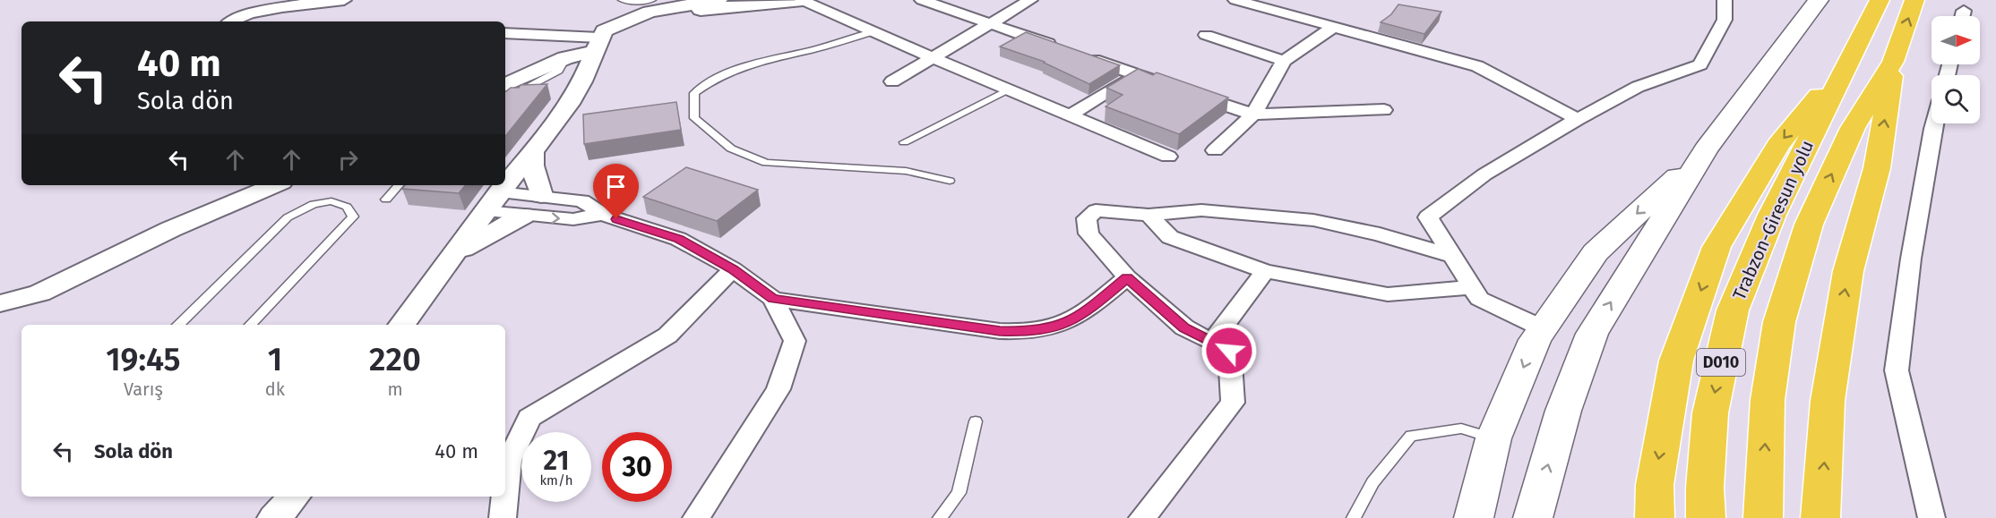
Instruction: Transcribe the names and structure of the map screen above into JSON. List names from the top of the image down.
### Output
{
  "streets": {
    "highway": ["Trabzon-Giresun yolu", "D010"]
  },
  "north": "right",
  "page": {
    "turn": ["40 m", "Sola dön"],
    "eta": [
      "19:45",
      "Varış",
      "1",
      "dk",
      "220",
      "m"
    ],
    "list": [
      {
        "name": "Sola dön",
        "value": "40 m"
      }
    ],
    "speed": "21 km/h",
    "limit": "30"
  }
}
